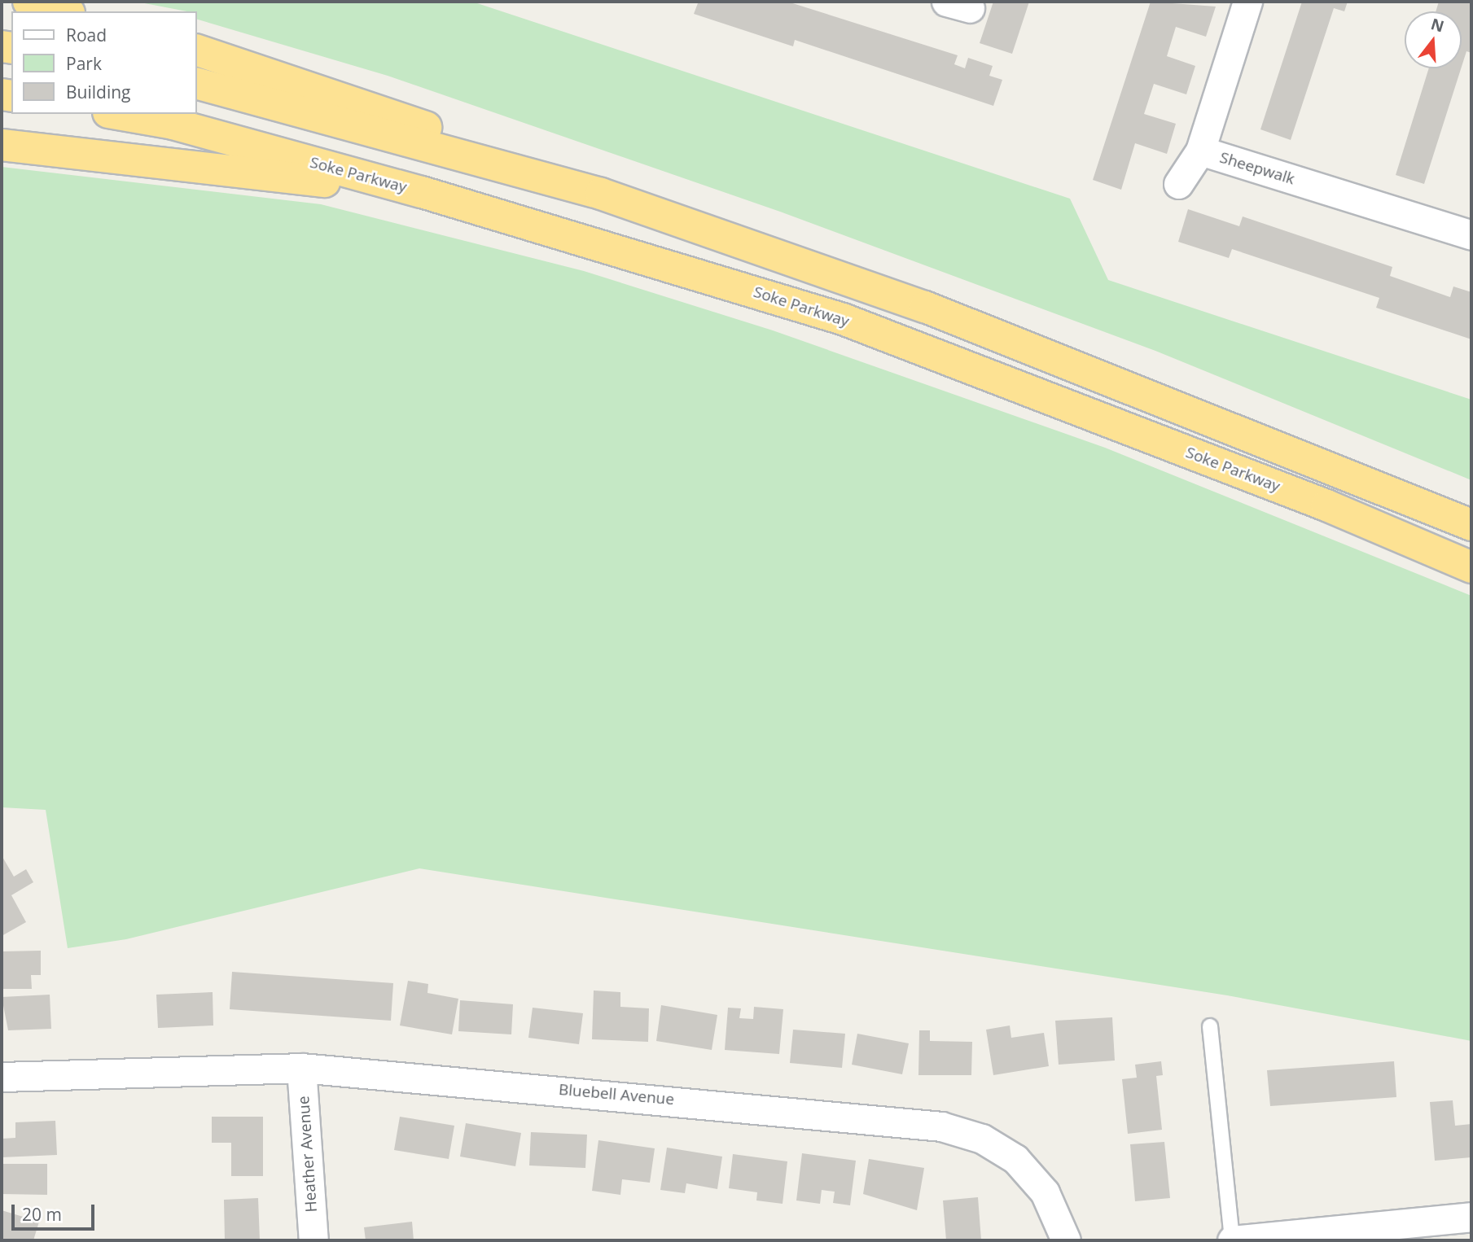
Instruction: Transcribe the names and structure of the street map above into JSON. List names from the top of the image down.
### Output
{
  "streets": {
    "highway": ["Soke Parkway"],
    "street": ["Sheepwalk", "Bluebell Avenue", "Heather Avenue"]
  },
  "crossings": [
    ["Bluebell Avenue", "Heather Avenue"]
  ],
  "legend": ["Road", "Park", "Building"],
  "scale_bar": "20 m",
  "north": "top"
}
